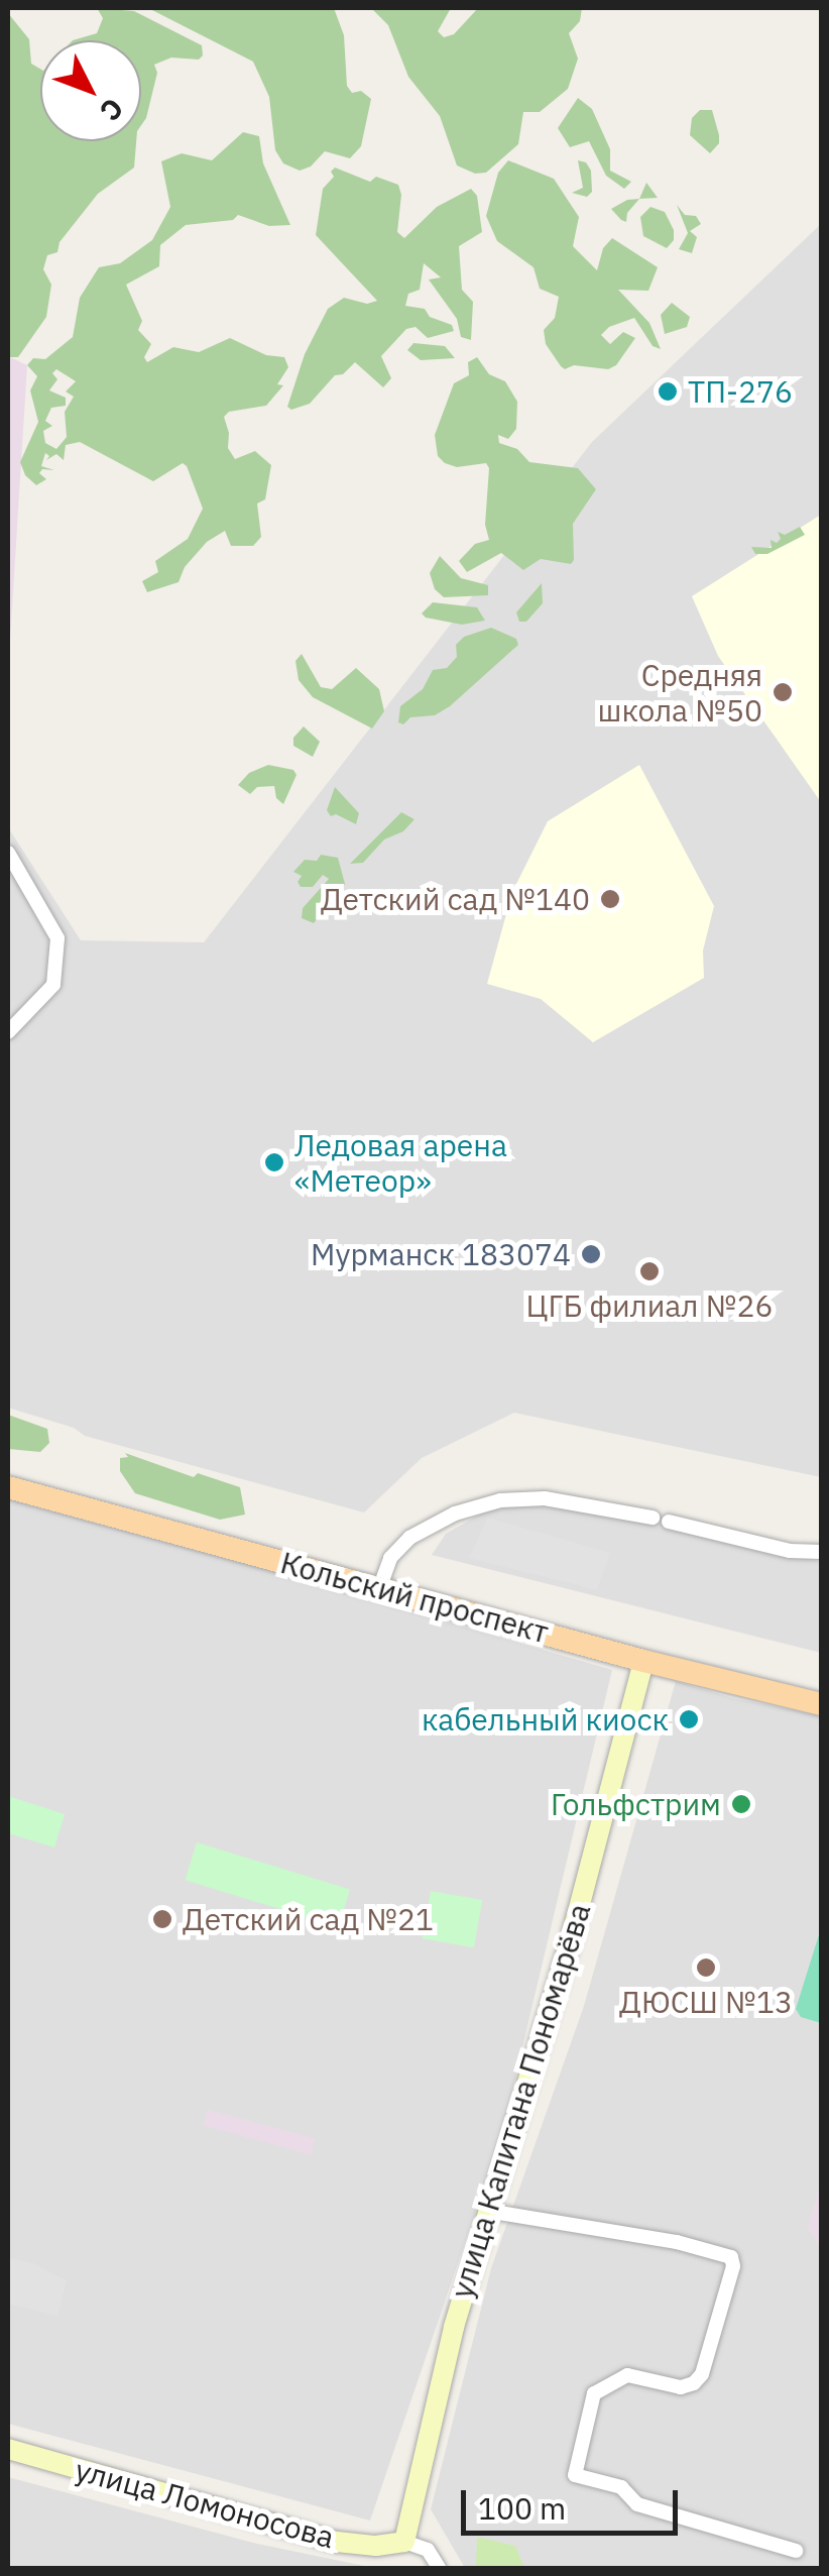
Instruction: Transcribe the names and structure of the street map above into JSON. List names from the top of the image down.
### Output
{
  "streets": {
    "main road": ["Кольский проспект"],
    "street": ["улица Капитана Пономарёва", "улица Ломоносова"]
  },
  "crossings": [
    ["Кольский проспект", "улица Капитана Пономарёва"],
    ["улица Капитана Пономарёва", "улица Ломоносова"]
  ],
  "places": [
    "ТП-276",
    "Средняя школа №50",
    "Детский сад №140",
    "Ледовая арена «Метеор»",
    "Мурманск 183074",
    "ЦГБ филиал №26",
    "кабельный киоск",
    "Гольфстрим",
    "Детский сад №21",
    "ДЮСШ №13"
  ],
  "scale_bar": "100 m",
  "north": "bottom right"
}
